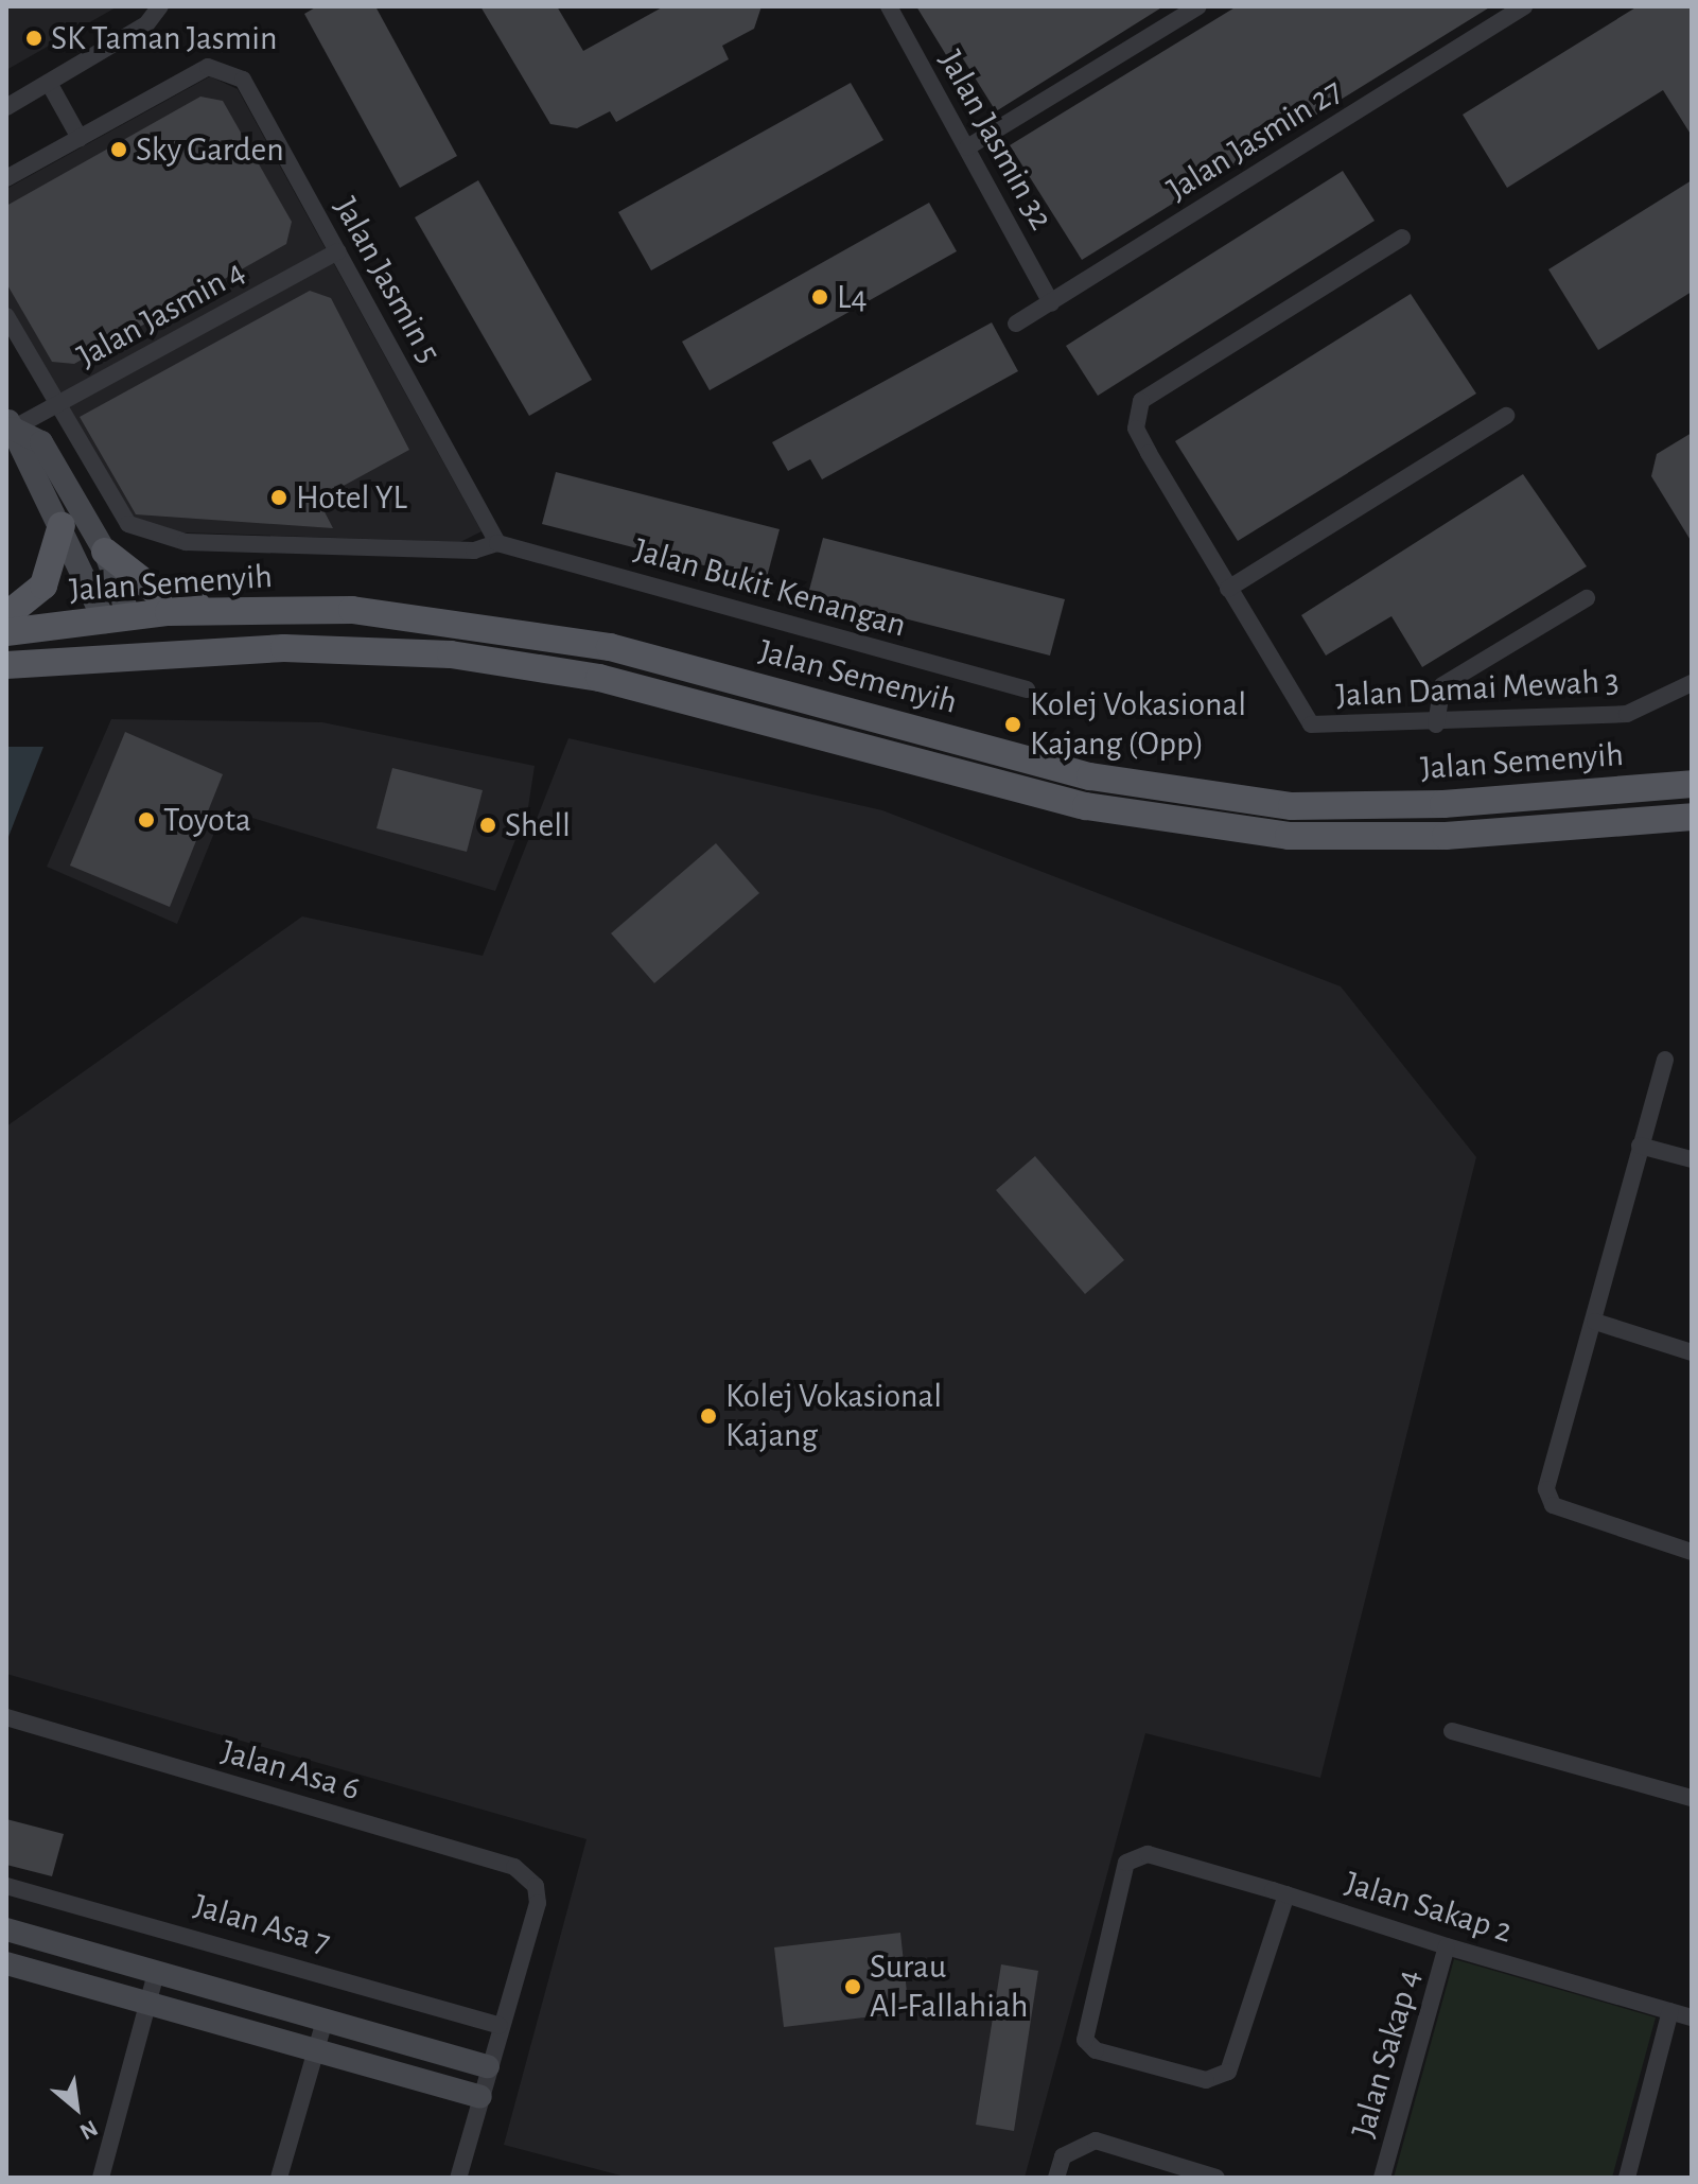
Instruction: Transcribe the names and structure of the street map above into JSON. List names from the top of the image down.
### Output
{
  "streets": {
    "main road": ["Jalan Semenyih"],
    "street": [
      "Jalan Jasmin 32",
      "Jalan Jasmin 27",
      "Jalan Jasmin 5",
      "Jalan Jasmin 4",
      "Jalan Bukit Kenangan",
      "Jalan Damai Mewah 3",
      "Jalan Asa 6",
      "Jalan Sakap 2",
      "Jalan Asa 7",
      "Jalan Sakap 4"
    ]
  },
  "crossings": [
    ["Jalan Jasmin 32", "Jalan Jasmin 27"],
    ["Jalan Jasmin 5", "Jalan Jasmin 4"],
    ["Jalan Jasmin 5", "Jalan Bukit Kenangan"],
    ["Jalan Asa 6", "Jalan Asa 7"],
    ["Jalan Sakap 2", "Jalan Sakap 4"]
  ],
  "places": [
    "SK Taman Jasmin",
    "Sky Garden",
    "L4",
    "Hotel YL",
    "Kolej Vokasional Kajang (Opp)",
    "Toyota",
    "Shell",
    "Kolej Vokasional Kajang",
    "Surau Al-Fallahiah"
  ],
  "north": "bottom right"
}
